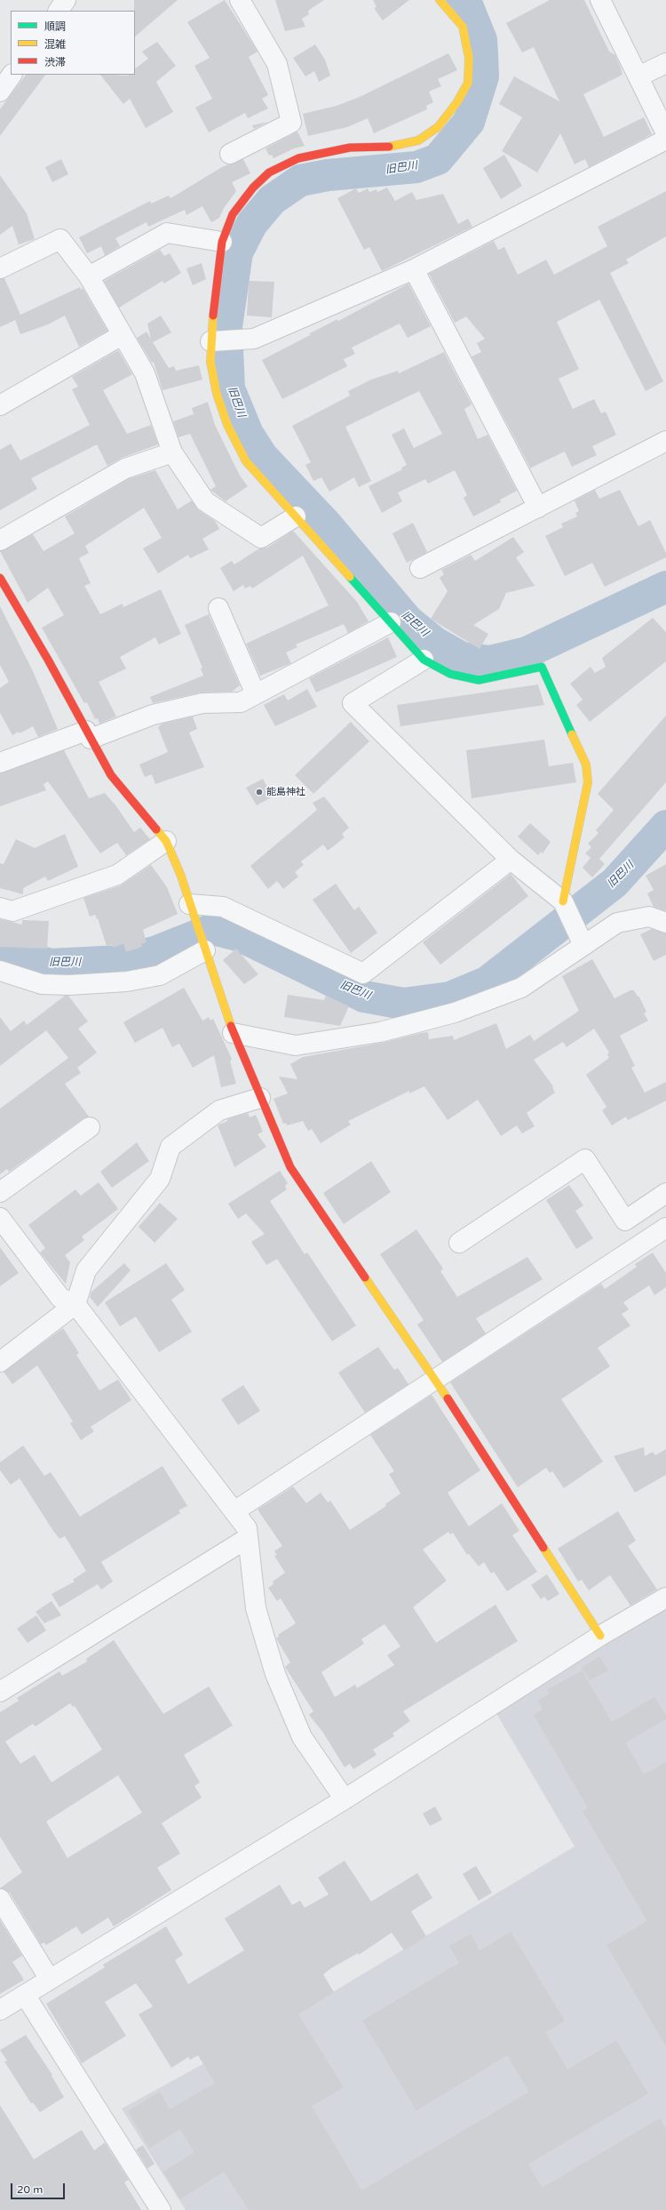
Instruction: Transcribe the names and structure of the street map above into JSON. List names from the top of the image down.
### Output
{
  "water": ["旧巴川"],
  "places": ["能島神社"],
  "legend": ["順調", "混雑", "渋滞"],
  "scale_bar": "20 m"
}
